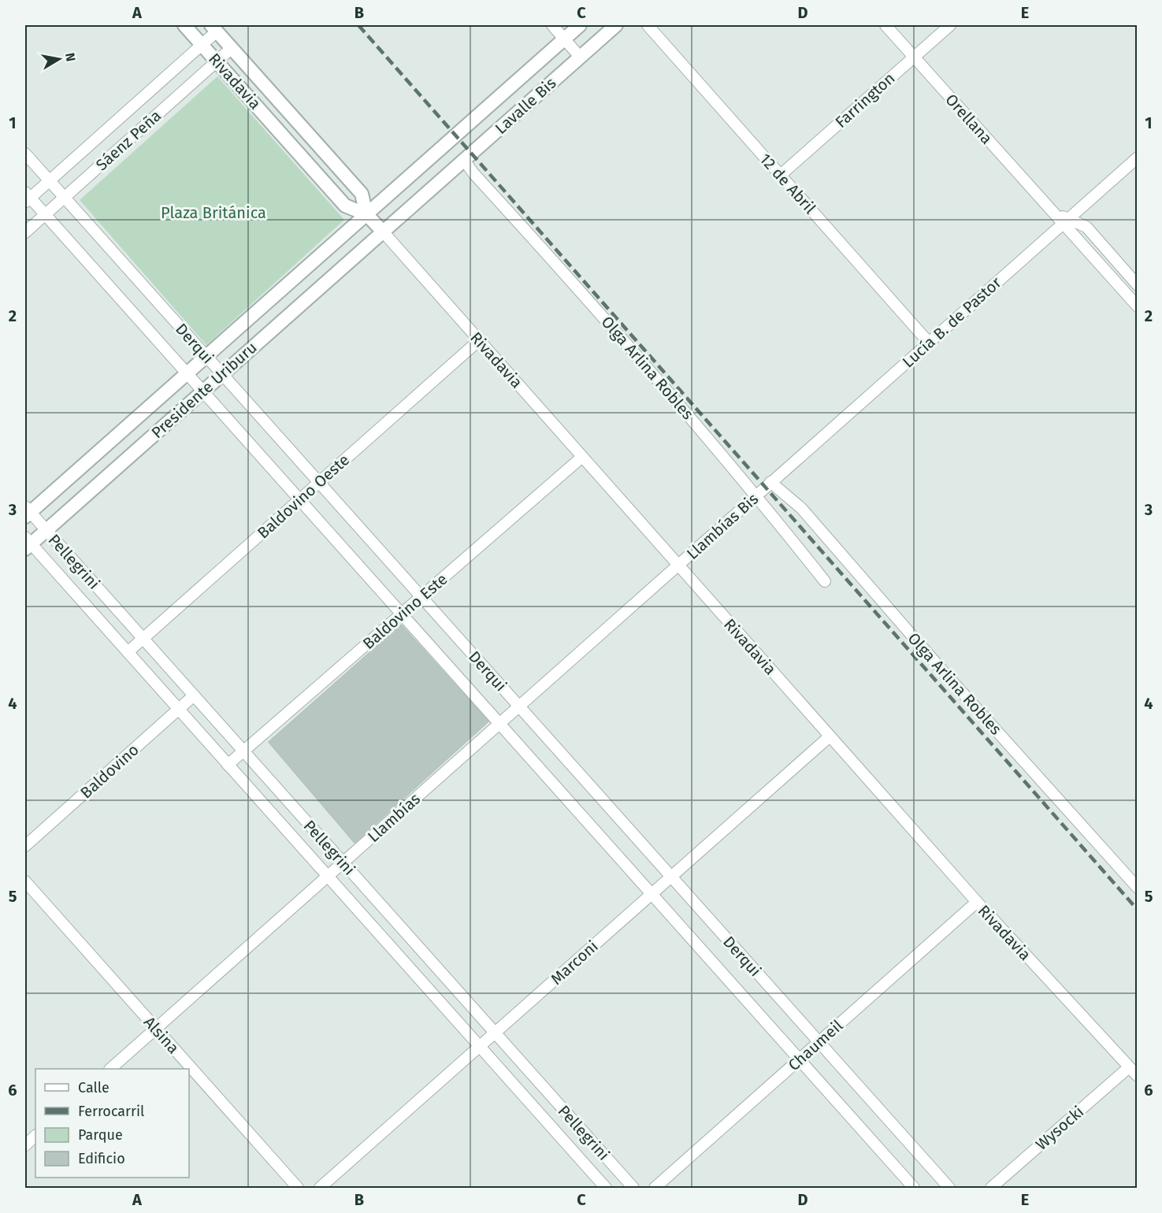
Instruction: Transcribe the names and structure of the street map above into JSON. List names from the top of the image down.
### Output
{
  "streets": {
    "street": [
      "Rivadavia",
      "Farrington",
      "Lavalle Bis",
      "Orellana",
      "Sáenz Peña",
      "12 de Abril",
      "Lucía B. de Pastor",
      "Derqui",
      "Olga Arlina Robles",
      "Presidente Uriburu",
      "Baldovino Oeste",
      "Llambías Bis",
      "Pellegrini",
      "Baldovino Este",
      "Baldovino",
      "Llambías",
      "Marconi",
      "Alsina",
      "Chaumeil",
      "Wysocki"
    ]
  },
  "crossings": [
    ["Rivadavia", "Lavalle Bis"],
    ["Rivadavia", "Sáenz Peña"],
    ["Rivadavia", "Presidente Uriburu"],
    ["Rivadavia", "Baldovino Oeste"],
    ["Rivadavia", "Llambías Bis"],
    ["Rivadavia", "Baldovino Este"],
    ["Rivadavia", "Llambías"],
    ["Rivadavia", "Marconi"],
    ["Rivadavia", "Chaumeil"],
    ["Rivadavia", "Wysocki"],
    ["Farrington", "Orellana"],
    ["Farrington", "12 de Abril"],
    ["Lavalle Bis", "Olga Arlina Robles"],
    ["Lavalle Bis", "Presidente Uriburu"],
    ["Orellana", "Lucía B. de Pastor"],
    ["Sáenz Peña", "Derqui"],
    ["12 de Abril", "Lucía B. de Pastor"],
    ["Lucía B. de Pastor", "Olga Arlina Robles"],
    ["Lucía B. de Pastor", "Llambías Bis"],
    ["Derqui", "Presidente Uriburu"],
    ["Derqui", "Baldovino Oeste"],
    ["Derqui", "Baldovino Este"],
    ["Derqui", "Llambías"],
    ["Derqui", "Marconi"],
    ["Derqui", "Chaumeil"],
    ["Olga Arlina Robles", "Llambías Bis"],
    ["Presidente Uriburu", "Pellegrini"],
    ["Baldovino Oeste", "Pellegrini"],
    ["Llambías Bis", "Llambías"],
    ["Pellegrini", "Baldovino Este"],
    ["Pellegrini", "Baldovino"],
    ["Pellegrini", "Llambías"],
    ["Pellegrini", "Marconi"],
    ["Llambías", "Alsina"]
  ],
  "parks": ["Plaza Británica"],
  "legend": [
    "Calle",
    "Ferrocarril",
    "Parque",
    "Edificio"
  ],
  "north": "right",
  "grid": {
    "columns": [
      "A",
      "B",
      "C",
      "D",
      "E"
    ],
    "rows": [
      "1",
      "2",
      "3",
      "4",
      "5",
      "6"
    ]
  }
}
